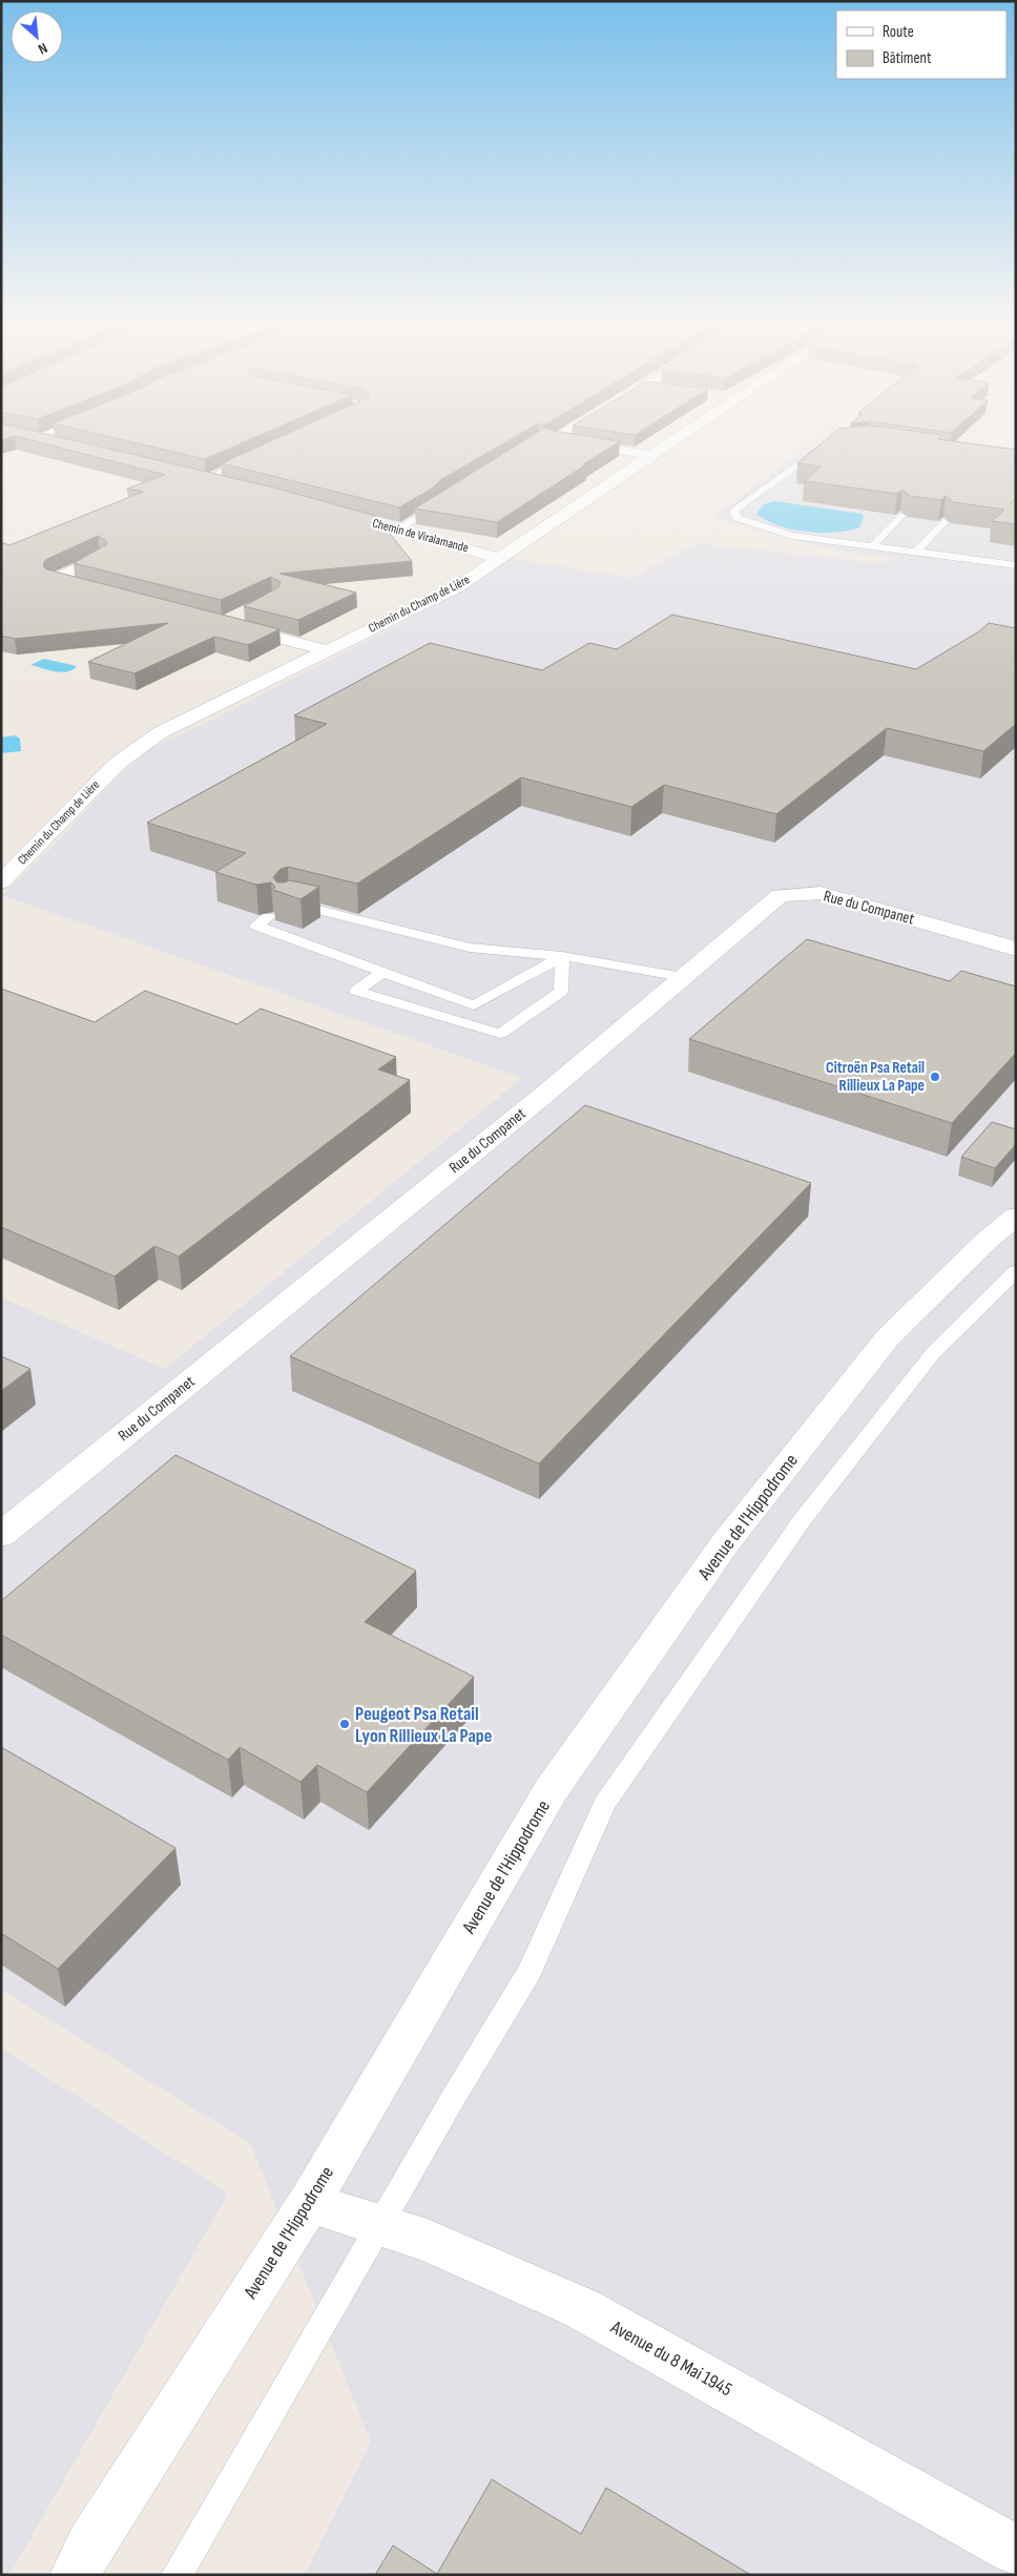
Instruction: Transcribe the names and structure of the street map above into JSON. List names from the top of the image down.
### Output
{
  "streets": {
    "street": [
      "Chemin de Viralamande",
      "Chemin du Champ de Lière",
      "Rue du Companet",
      "Avenue de l'Hippodrome",
      "Avenue du 8 Mai 1945"
    ]
  },
  "crossings": [
    ["Chemin de Viralamande", "Chemin du Champ de Lière"],
    ["Avenue de l'Hippodrome", "Avenue du 8 Mai 1945"]
  ],
  "places": ["Citroën Psa Retail Rillieux La Pape", "Peugeot Psa Retail Lyon Rillieux La Pape"],
  "legend": ["Route", "Bâtiment"],
  "north": "bottom right"
}
